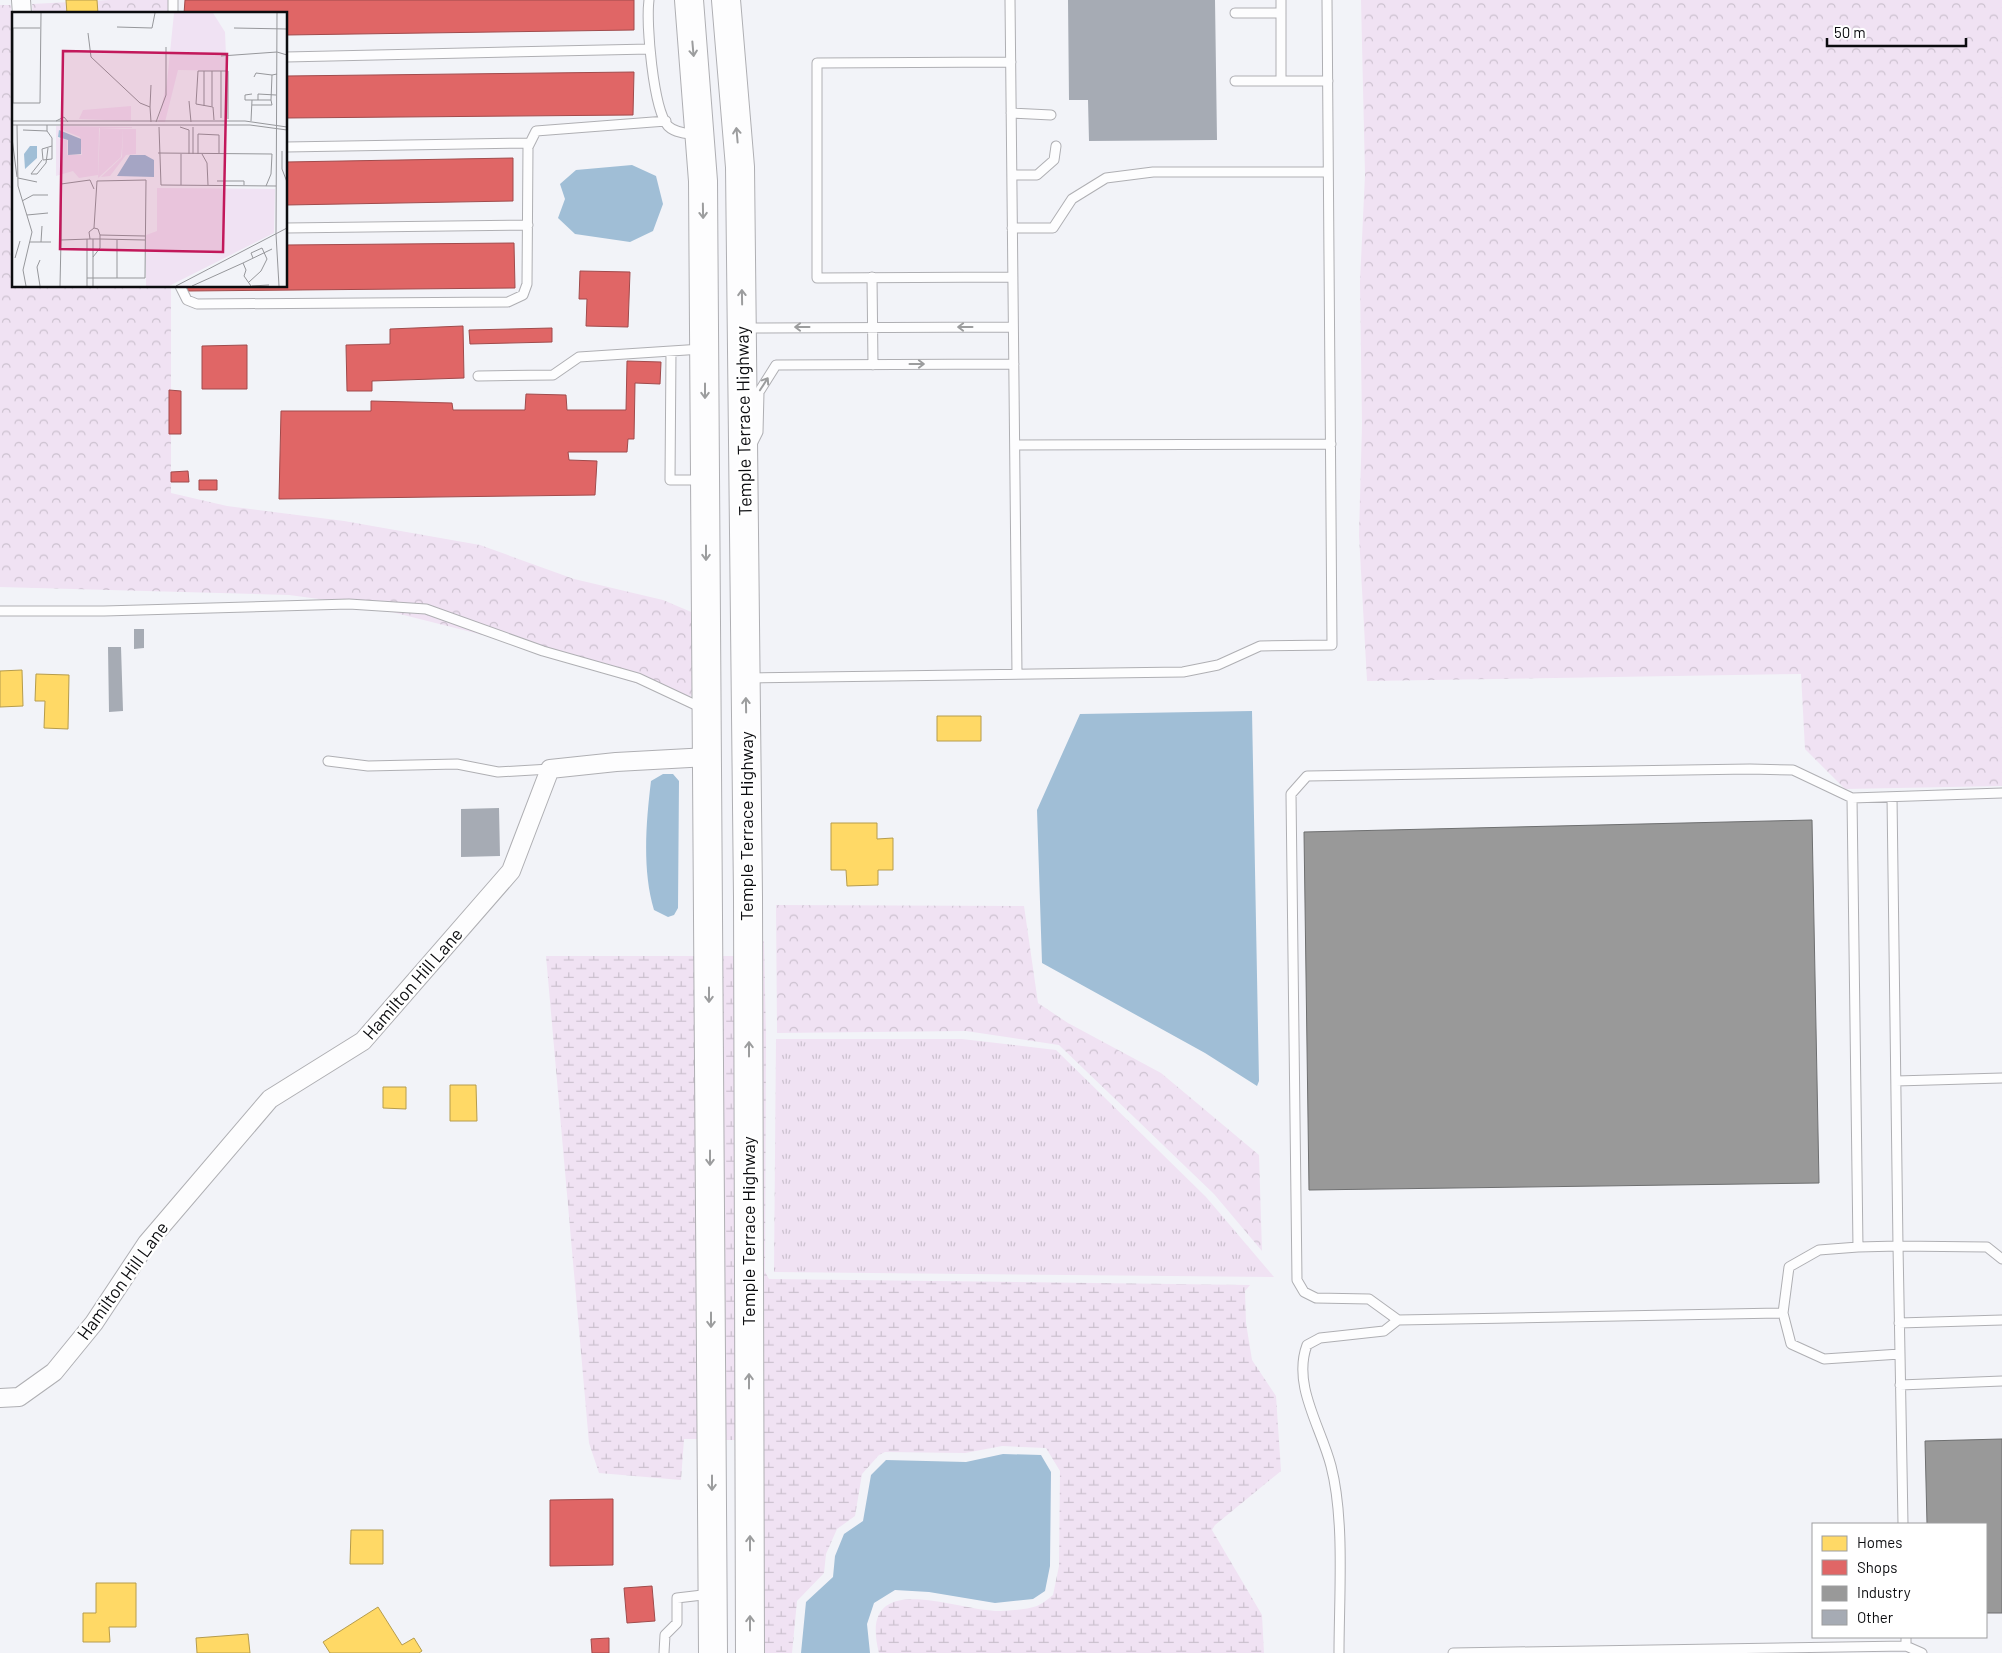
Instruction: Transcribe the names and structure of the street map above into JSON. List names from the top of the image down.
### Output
{
  "streets": {
    "main road": ["Temple Terrace Highway"],
    "street": ["Hamilton Hill Lane"]
  },
  "legend": [
    "Homes",
    "Shops",
    "Industry",
    "Other"
  ],
  "scale_bar": "50 m"
}
